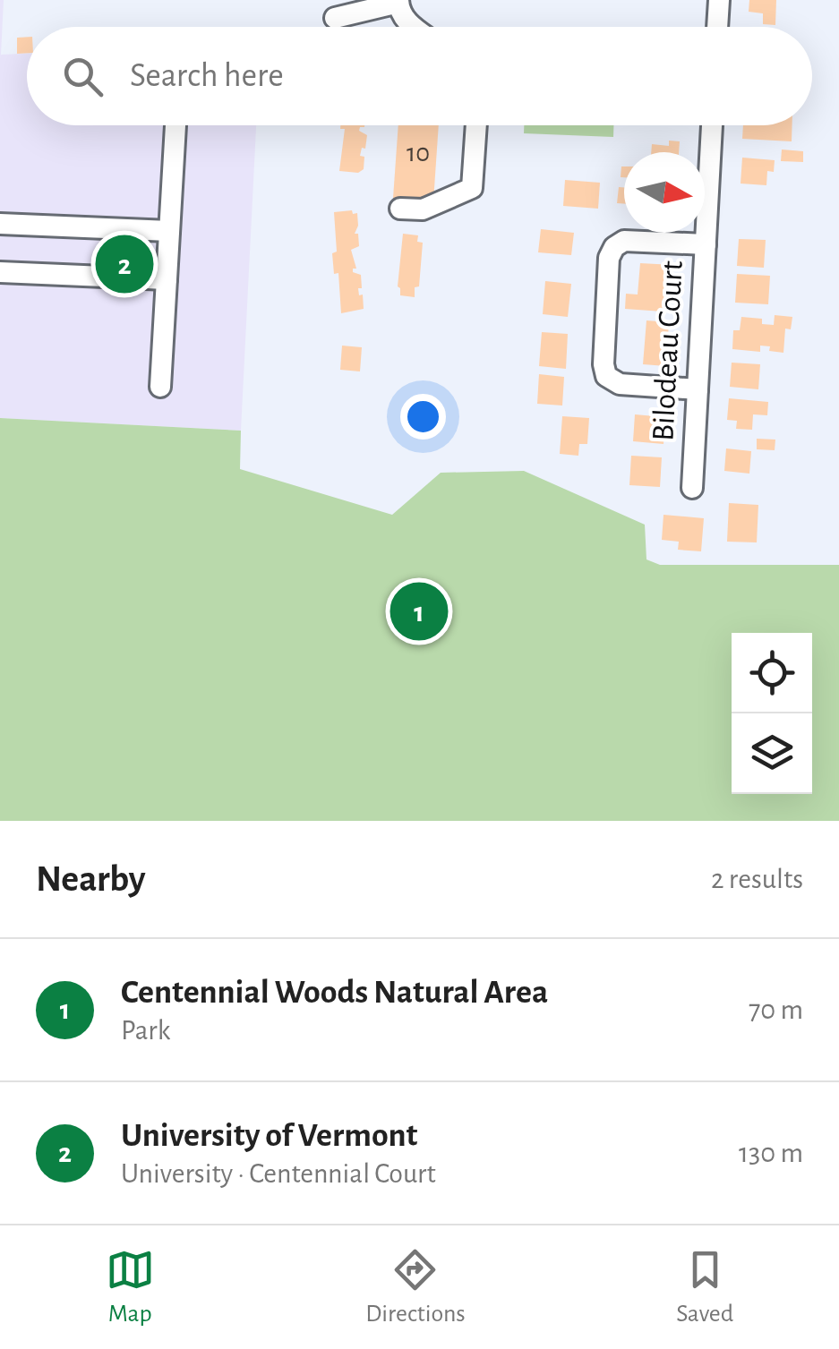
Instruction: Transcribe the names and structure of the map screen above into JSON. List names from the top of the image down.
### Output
{
  "streets": {
    "street": ["Bilodeau Court"]
  },
  "house_numbers": ["10"],
  "north": "right",
  "page": {
    "search": "Search here",
    "pins": ["2", "1"],
    "heading": ["Nearby", "2 results"],
    "list": [
      {
        "mark": "1",
        "name": "Centennial Woods Natural Area",
        "note": "Park",
        "value": "70 m"
      },
      {
        "mark": "2",
        "name": "University of Vermont",
        "note": "University · Centennial Court",
        "value": "130 m"
      }
    ],
    "nav": ["Map", "Directions", "Saved"]
  }
}
